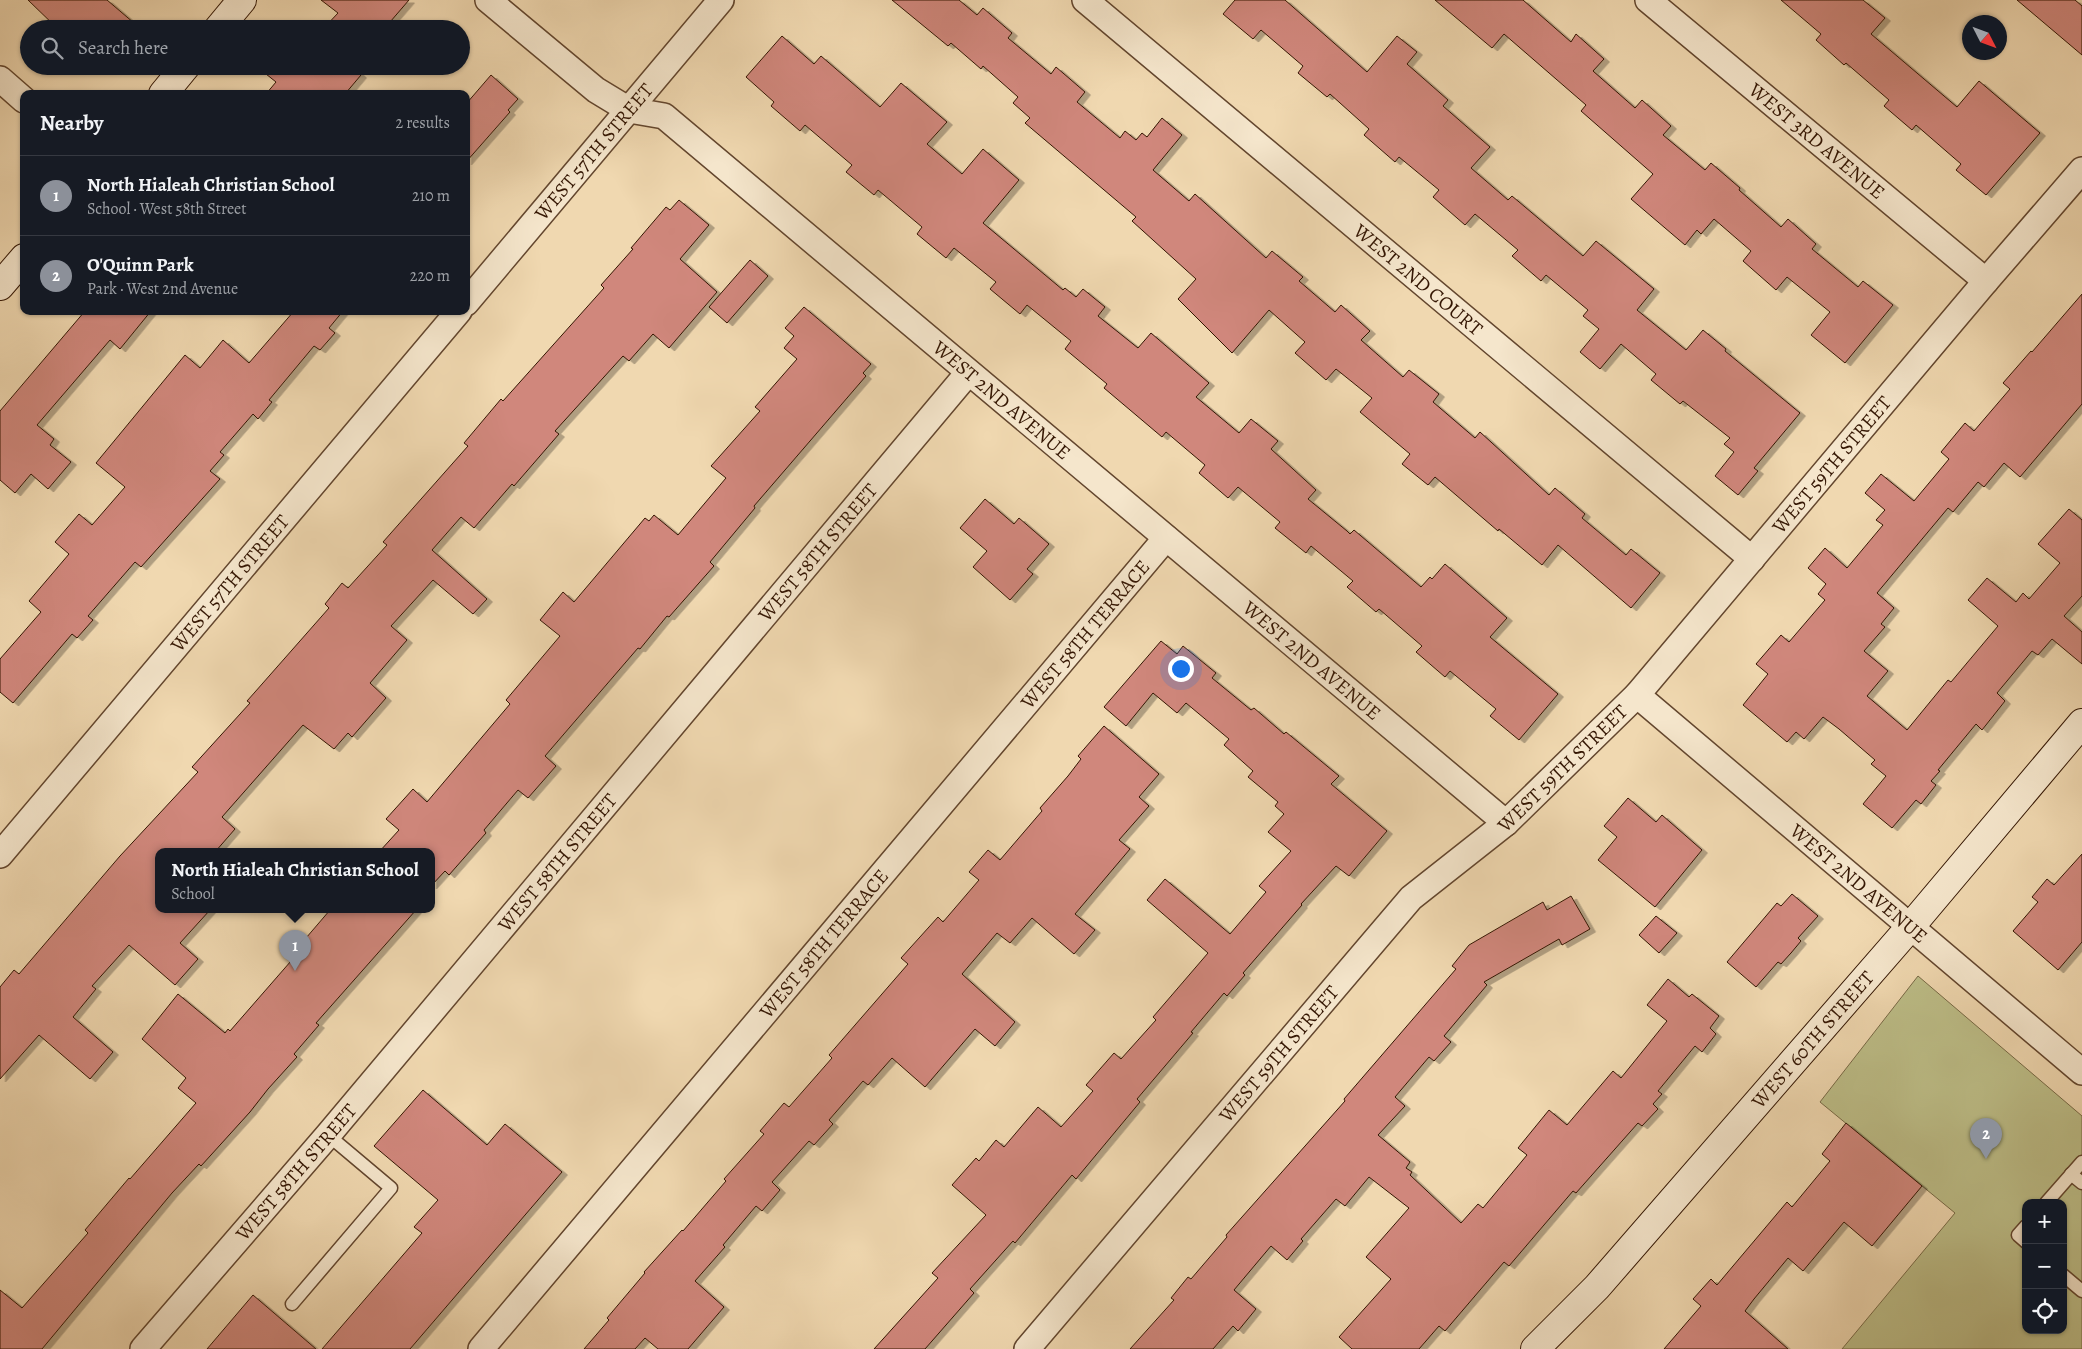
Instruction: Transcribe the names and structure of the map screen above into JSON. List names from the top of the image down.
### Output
{
  "streets": {
    "street": [
      "WEST 3RD AVENUE",
      "WEST 57TH STREET",
      "WEST 2ND COURT",
      "WEST 2ND AVENUE",
      "WEST 59TH STREET",
      "WEST 58TH STREET",
      "WEST 58TH TERRACE",
      "WEST 60TH STREET"
    ]
  },
  "crossings": [
    ["WEST 3RD AVENUE", "WEST 59TH STREET"],
    ["WEST 57TH STREET", "WEST 2ND AVENUE"],
    ["WEST 2ND COURT", "WEST 59TH STREET"],
    ["WEST 2ND AVENUE", "WEST 59TH STREET"],
    ["WEST 2ND AVENUE", "WEST 58TH STREET"],
    ["WEST 2ND AVENUE", "WEST 58TH TERRACE"],
    ["WEST 2ND AVENUE", "WEST 60TH STREET"]
  ],
  "north": "bottom right",
  "page": {
    "search": "Search here",
    "heading": ["Nearby", "2 results"],
    "list": [
      {
        "mark": "1",
        "name": "North Hialeah Christian School",
        "note": "School · West 58th Street",
        "value": "210 m"
      },
      {
        "mark": "2",
        "name": "O'Quinn Park",
        "note": "Park · West 2nd Avenue",
        "value": "220 m"
      }
    ],
    "popup": ["North Hialeah Christian School", "School"],
    "pins": ["1", "2"],
    "map_buttons": ["+", "−"]
  }
}
